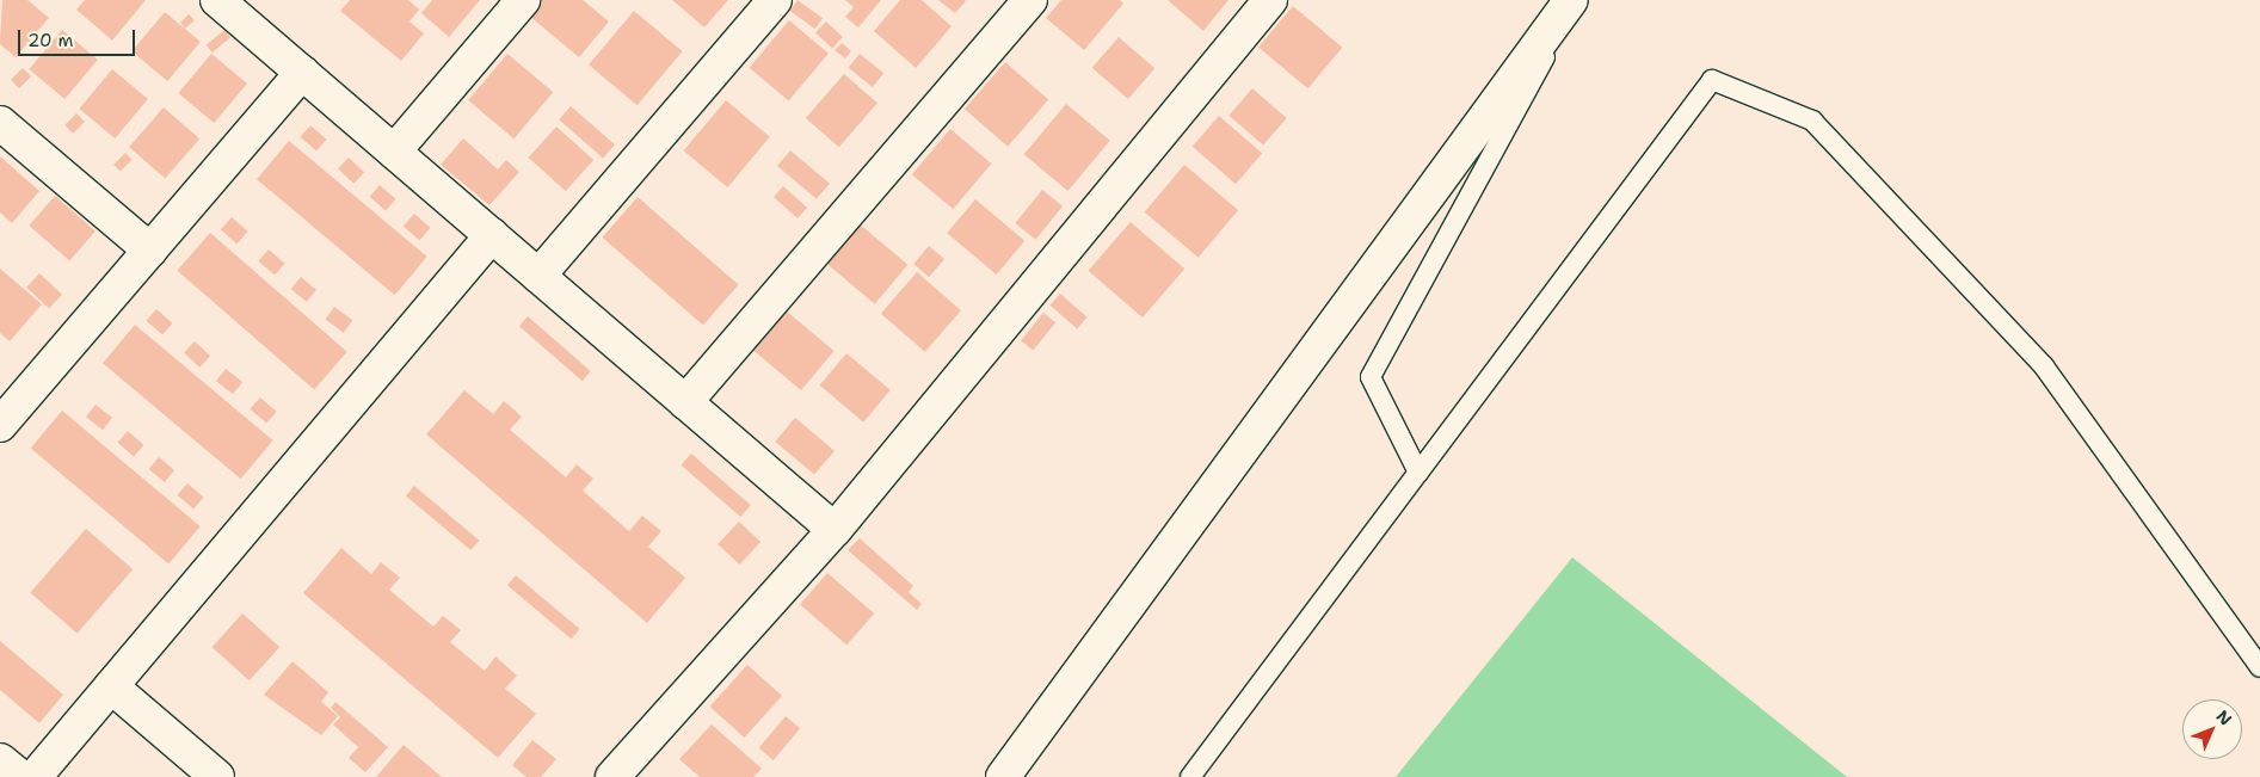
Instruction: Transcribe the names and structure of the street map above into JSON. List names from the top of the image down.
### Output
{
  "scale_bar": "20 m",
  "north": "top right"
}
